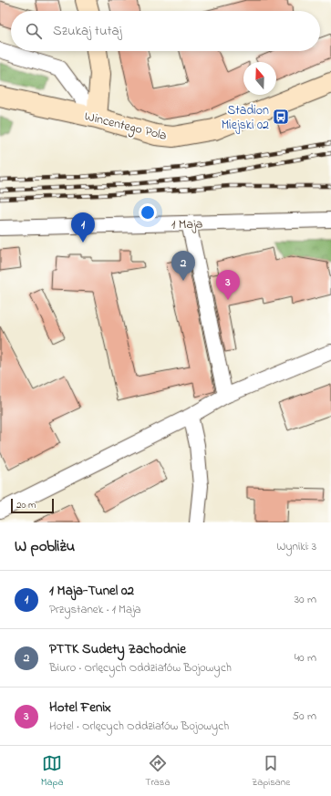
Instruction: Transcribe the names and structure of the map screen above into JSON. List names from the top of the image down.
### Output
{
  "streets": {
    "street": ["Wincentego Pola", "1 Maja"]
  },
  "places": {
    "bus stop": ["Stadion Miejski 02"]
  },
  "scale_bar": "20 m",
  "north": "top",
  "page": {
    "search": "Szukaj tutaj",
    "pins": ["1", "2", "3"],
    "scale": "20 m",
    "heading": ["W pobliżu", "Wyniki: 3"],
    "list": [
      {
        "mark": "1",
        "name": "1 Maja-Tunel 02",
        "note": "Przystanek · 1 Maja",
        "value": "30 m"
      },
      {
        "mark": "2",
        "name": "PTTK Sudety Zachodnie",
        "note": "Biuro · Orlęcych Oddziałów Bojowych",
        "value": "40 m"
      },
      {
        "mark": "3",
        "name": "Hotel Fenix",
        "note": "Hotel · Orlęcych Oddziałów Bojowych",
        "value": "50 m"
      }
    ],
    "nav": ["Mapa", "Trasa", "Zapisane"]
  }
}
